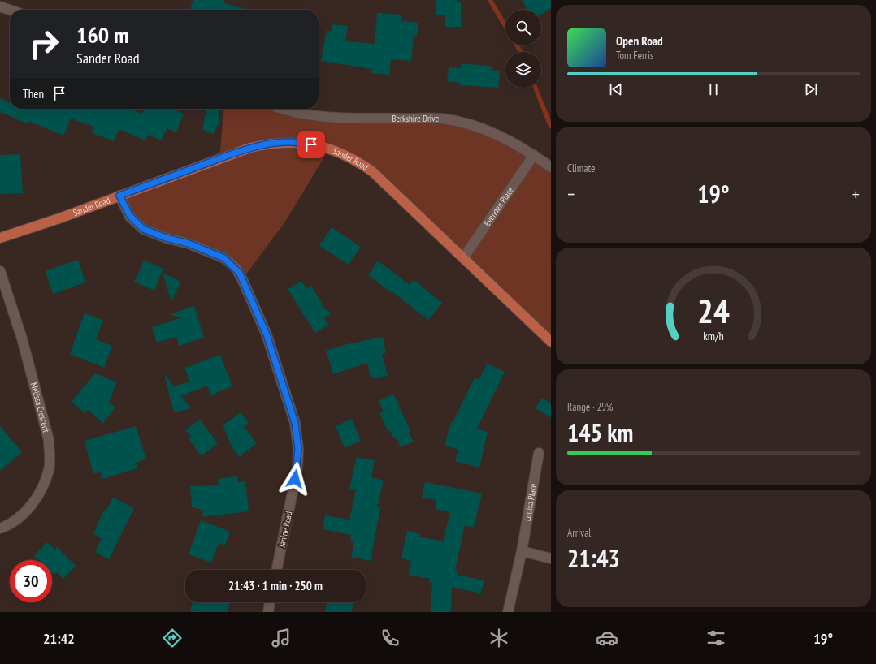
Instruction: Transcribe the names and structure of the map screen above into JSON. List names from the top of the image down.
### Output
{
  "streets": {
    "main road": ["Sander Road"],
    "street": [
      "Berkshire Drive",
      "Evenden Place",
      "Melissa Crescent",
      "Louisa Place",
      "Janine Road"
    ]
  },
  "crossings": [
    ["Berkshire Drive", "Evenden Place"],
    ["Sander Road", "Evenden Place"],
    ["Sander Road", "Janine Road"]
  ],
  "page": {
    "turn": ["160 m", "Sander Road"],
    "song": ["Open Road", "Tom Ferris"],
    "then": "Then",
    "tile": [
      "Climate",
      ["Range · 29%", "145 km"],
      ["Arrival", "21:43"]
    ],
    "heat": ["−", "19°", "+"],
    "limit": "30",
    "trip": "21:43 · 1 min · 250 m",
    "tabs": ["21:42", "19°"],
    "gauge": ["24", "km/h"]
  }
}
